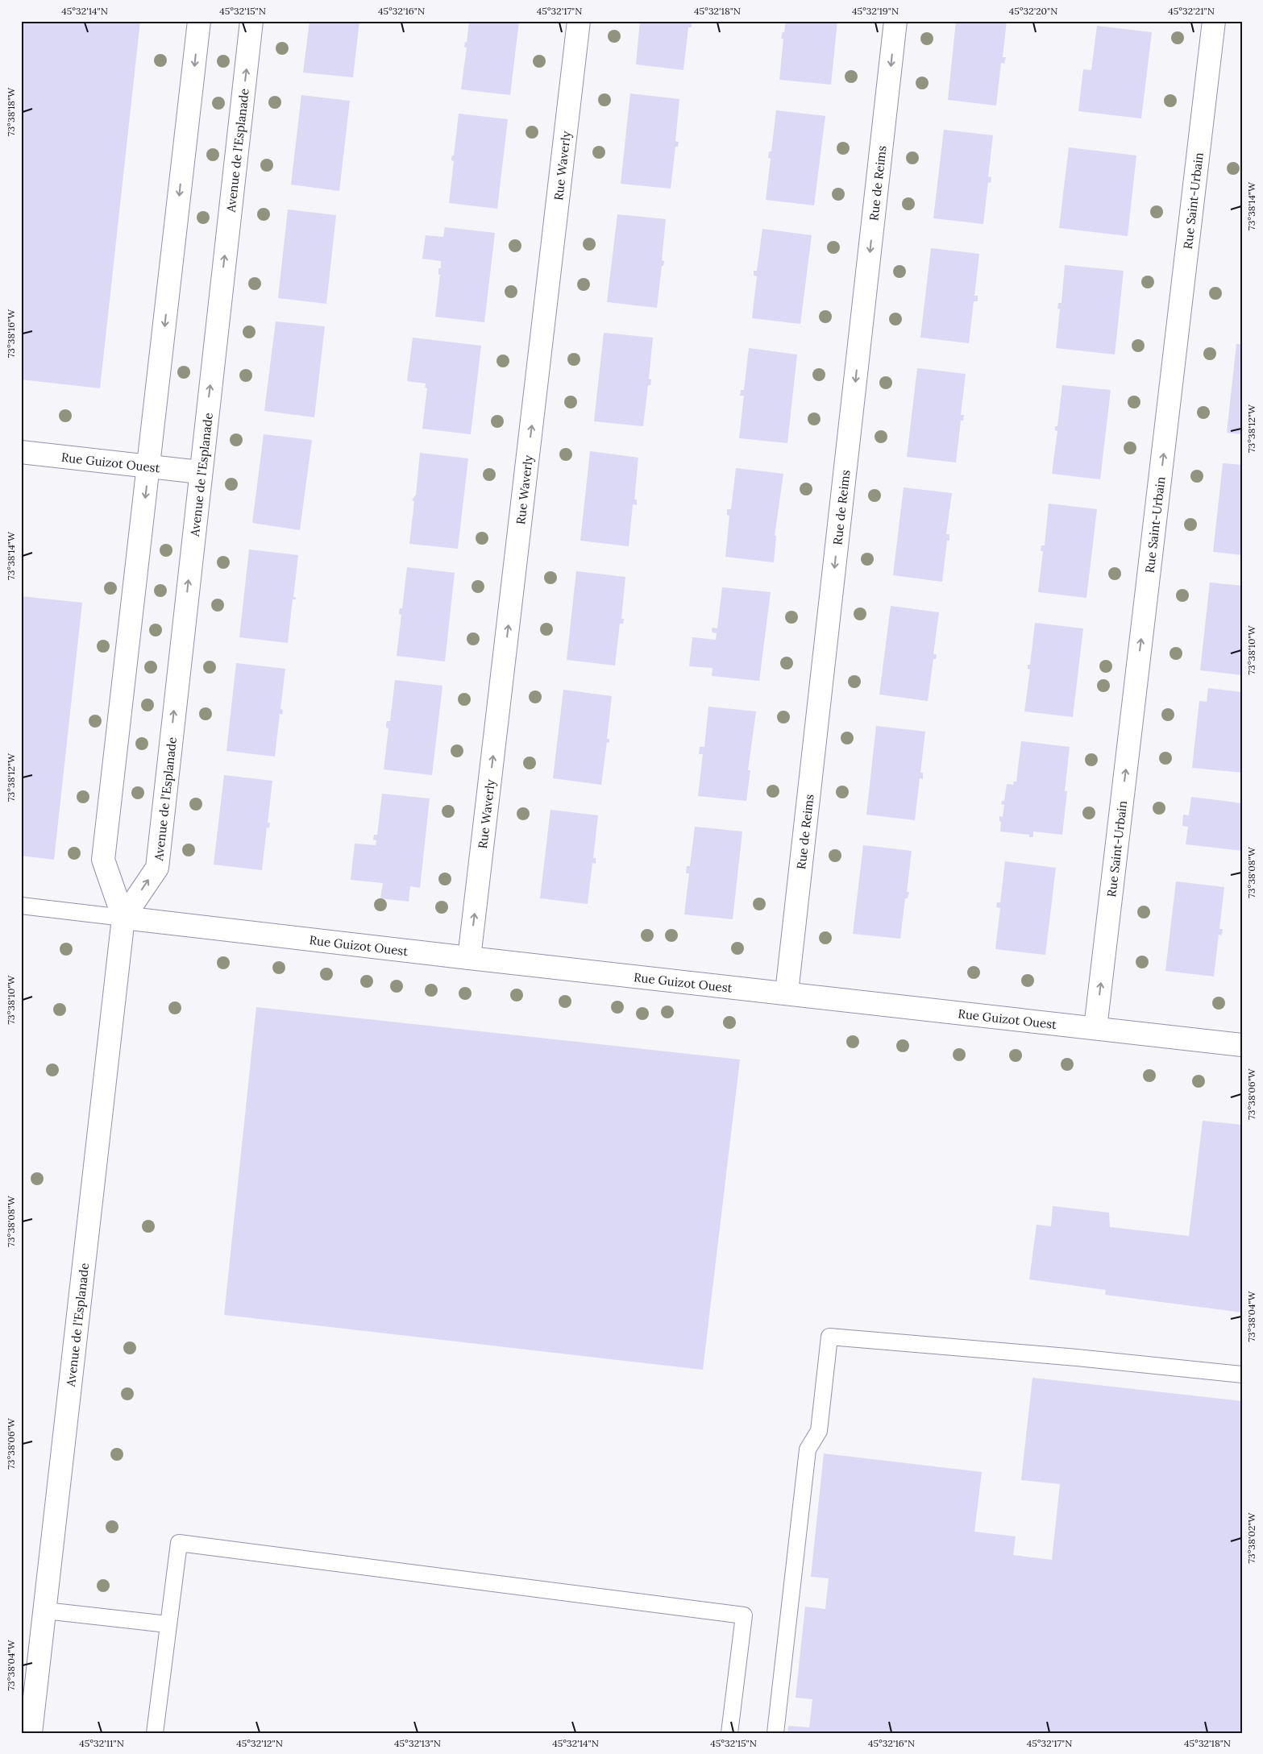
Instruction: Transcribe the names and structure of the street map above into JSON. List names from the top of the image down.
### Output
{
  "streets": {
    "street": [
      "Avenue de l'Esplanade",
      "Rue Waverly",
      "Rue de Reims",
      "Rue Saint-Urbain",
      "Rue Guizot Ouest"
    ]
  },
  "crossings": [
    ["Avenue de l'Esplanade", "Rue Guizot Ouest"],
    ["Rue Waverly", "Rue Guizot Ouest"],
    ["Rue de Reims", "Rue Guizot Ouest"],
    ["Rue Saint-Urbain", "Rue Guizot Ouest"]
  ],
  "one_way": ["Rue Waverly", "Rue de Reims", "Rue Saint-Urbain"],
  "coordinates": [
    "45°32'14\"N",
    "45°32'15\"N",
    "45°32'16\"N",
    "45°32'17\"N",
    "45°32'18\"N",
    "45°32'19\"N",
    "45°32'20\"N",
    "45°32'21\"N",
    "73°38'18\"W",
    "73°38'14\"W",
    "73°38'16\"W",
    "73°38'12\"W",
    "73°38'10\"W",
    "73°38'08\"W",
    "73°38'06\"W",
    "73°38'04\"W",
    "73°38'02\"W",
    "45°32'11\"N",
    "45°32'12\"N",
    "45°32'13\"N"
  ]
}
